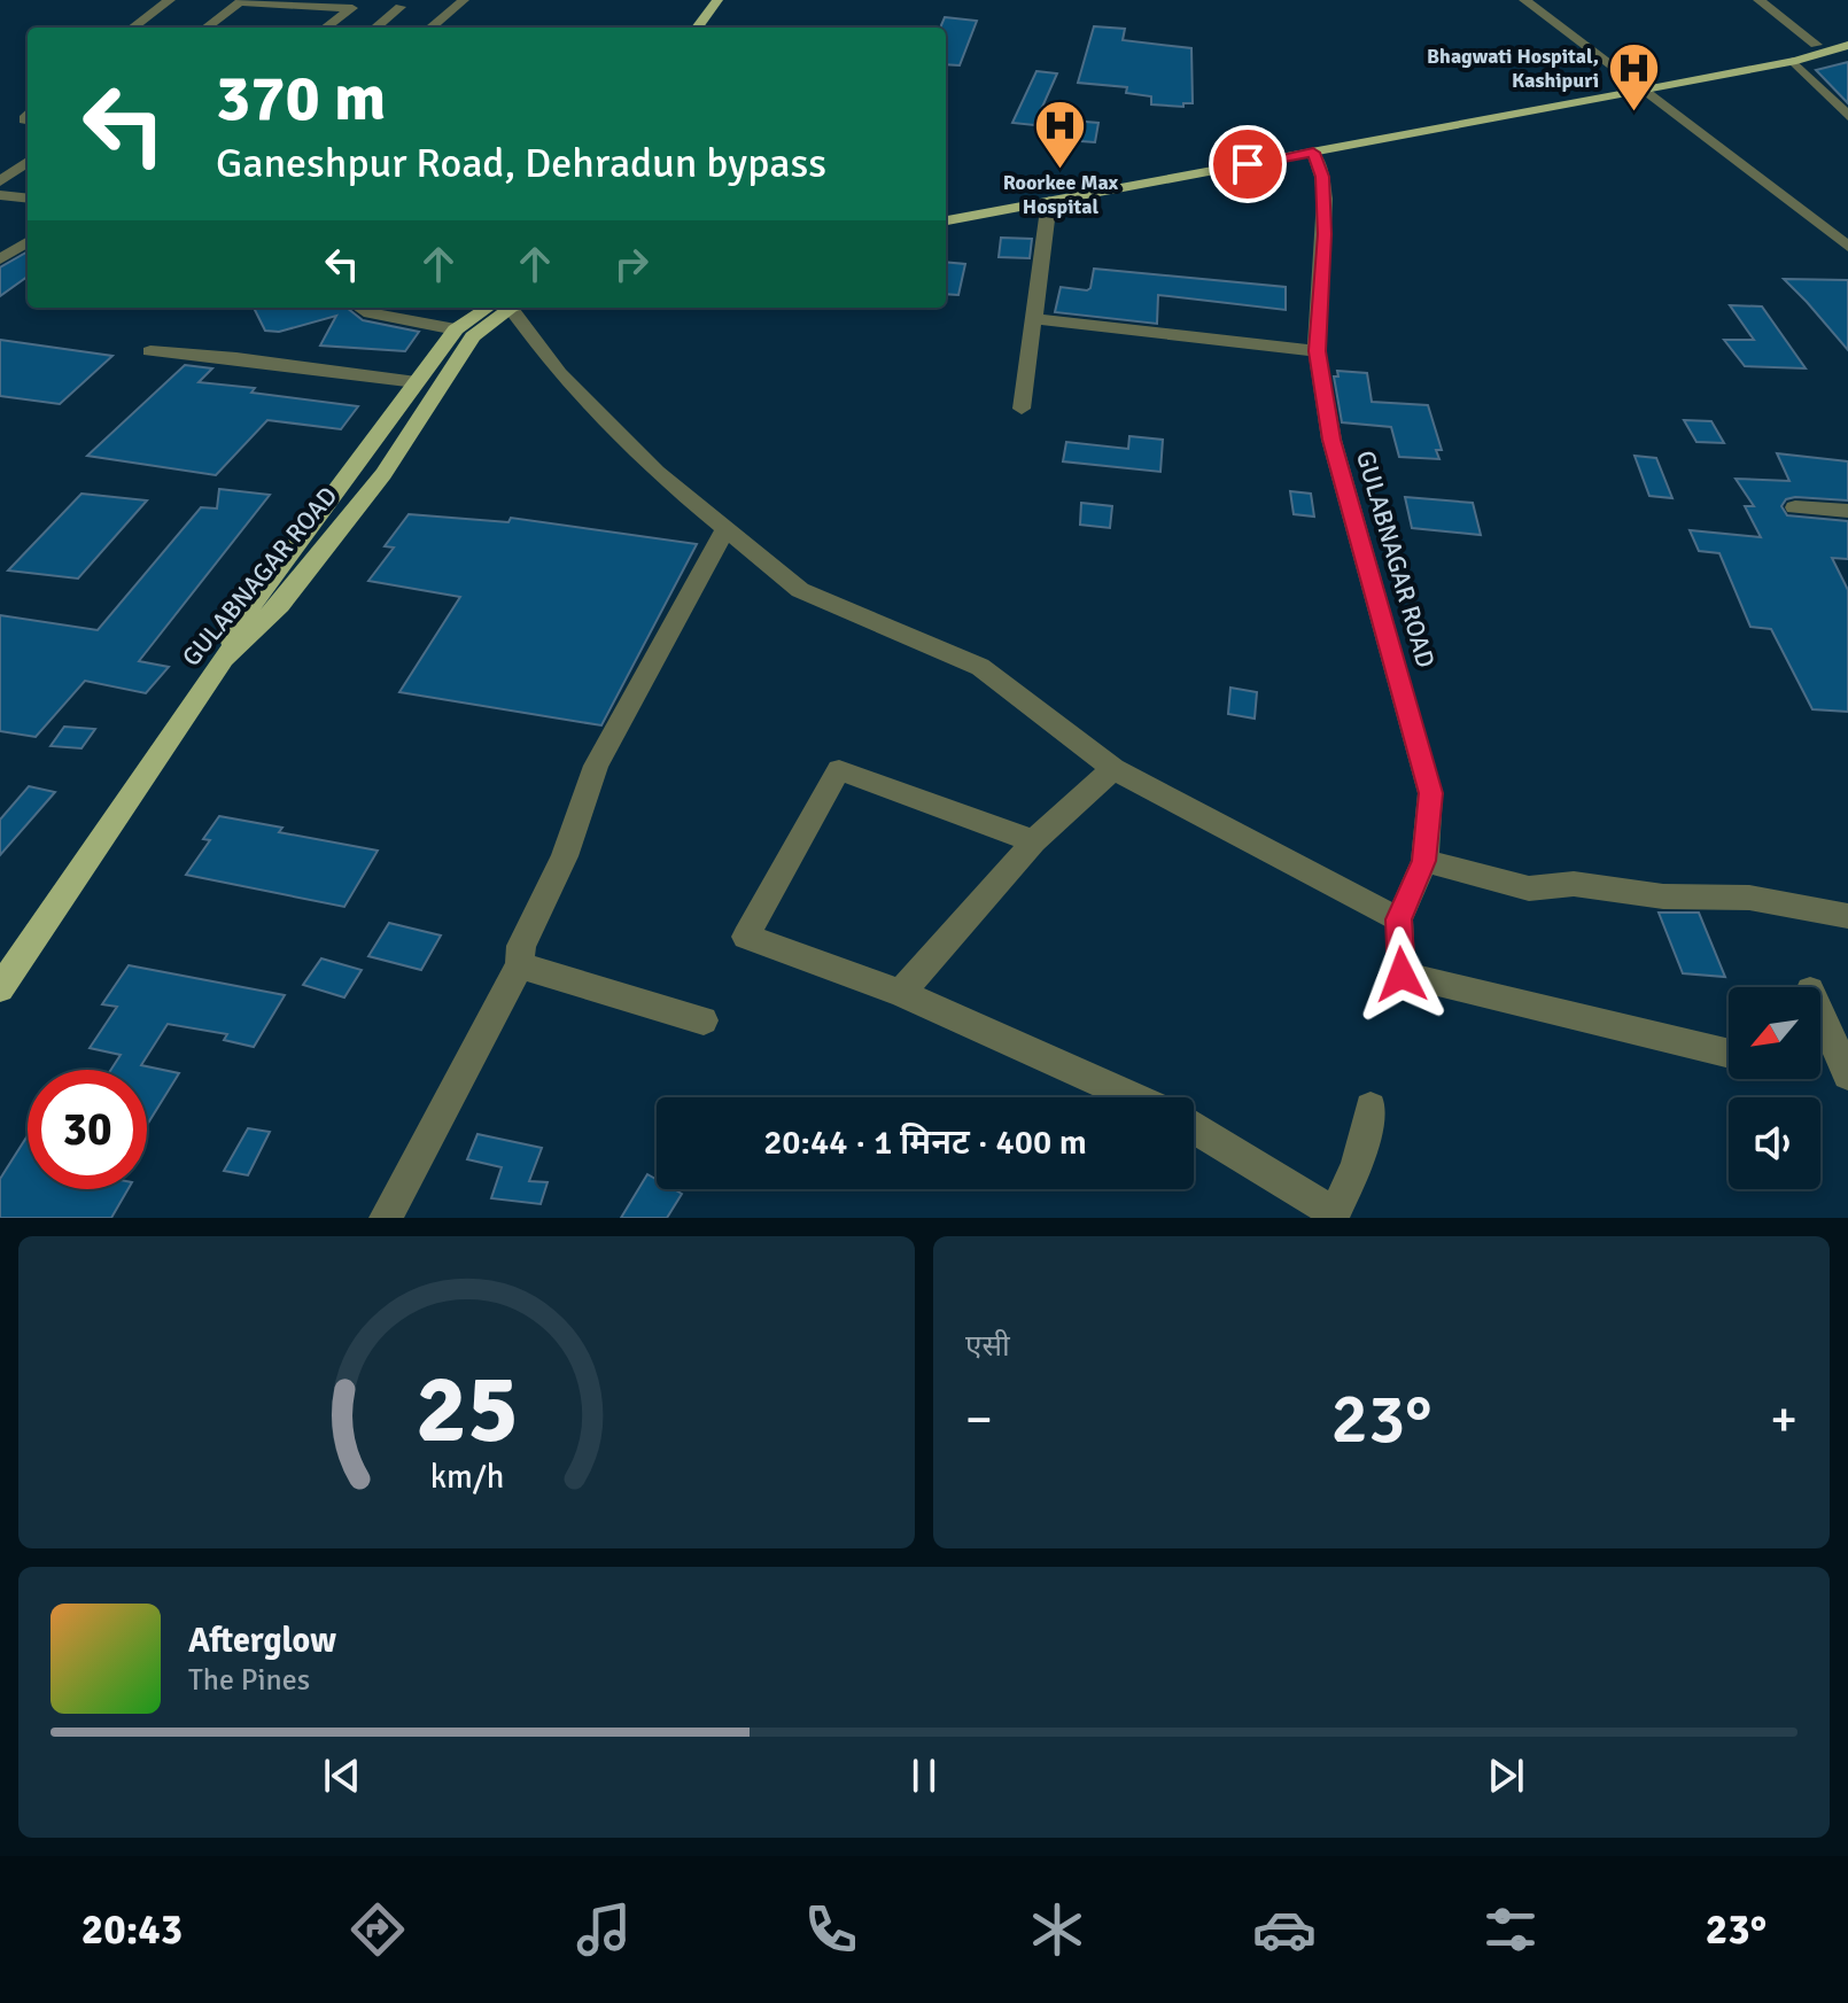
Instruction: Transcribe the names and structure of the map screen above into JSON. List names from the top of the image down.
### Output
{
  "streets": {
    "main road": ["GULABNAGAR ROAD"]
  },
  "places": {
    "hospital": ["Bhagwati Hospital, Kashipuri", "Roorkee Max Hospital"]
  },
  "north": "bottom left",
  "page": {
    "turn": ["370 m", "Ganeshpur Road, Dehradun bypass"],
    "limit": "30",
    "trip": "20:44 · 1 मिनट · 400 m",
    "tile": "एसी",
    "heat": ["−", "23°", "+"],
    "song": ["Afterglow", "The Pines"],
    "tabs": ["20:43", "23°"],
    "gauge": ["25", "km/h"]
  }
}
